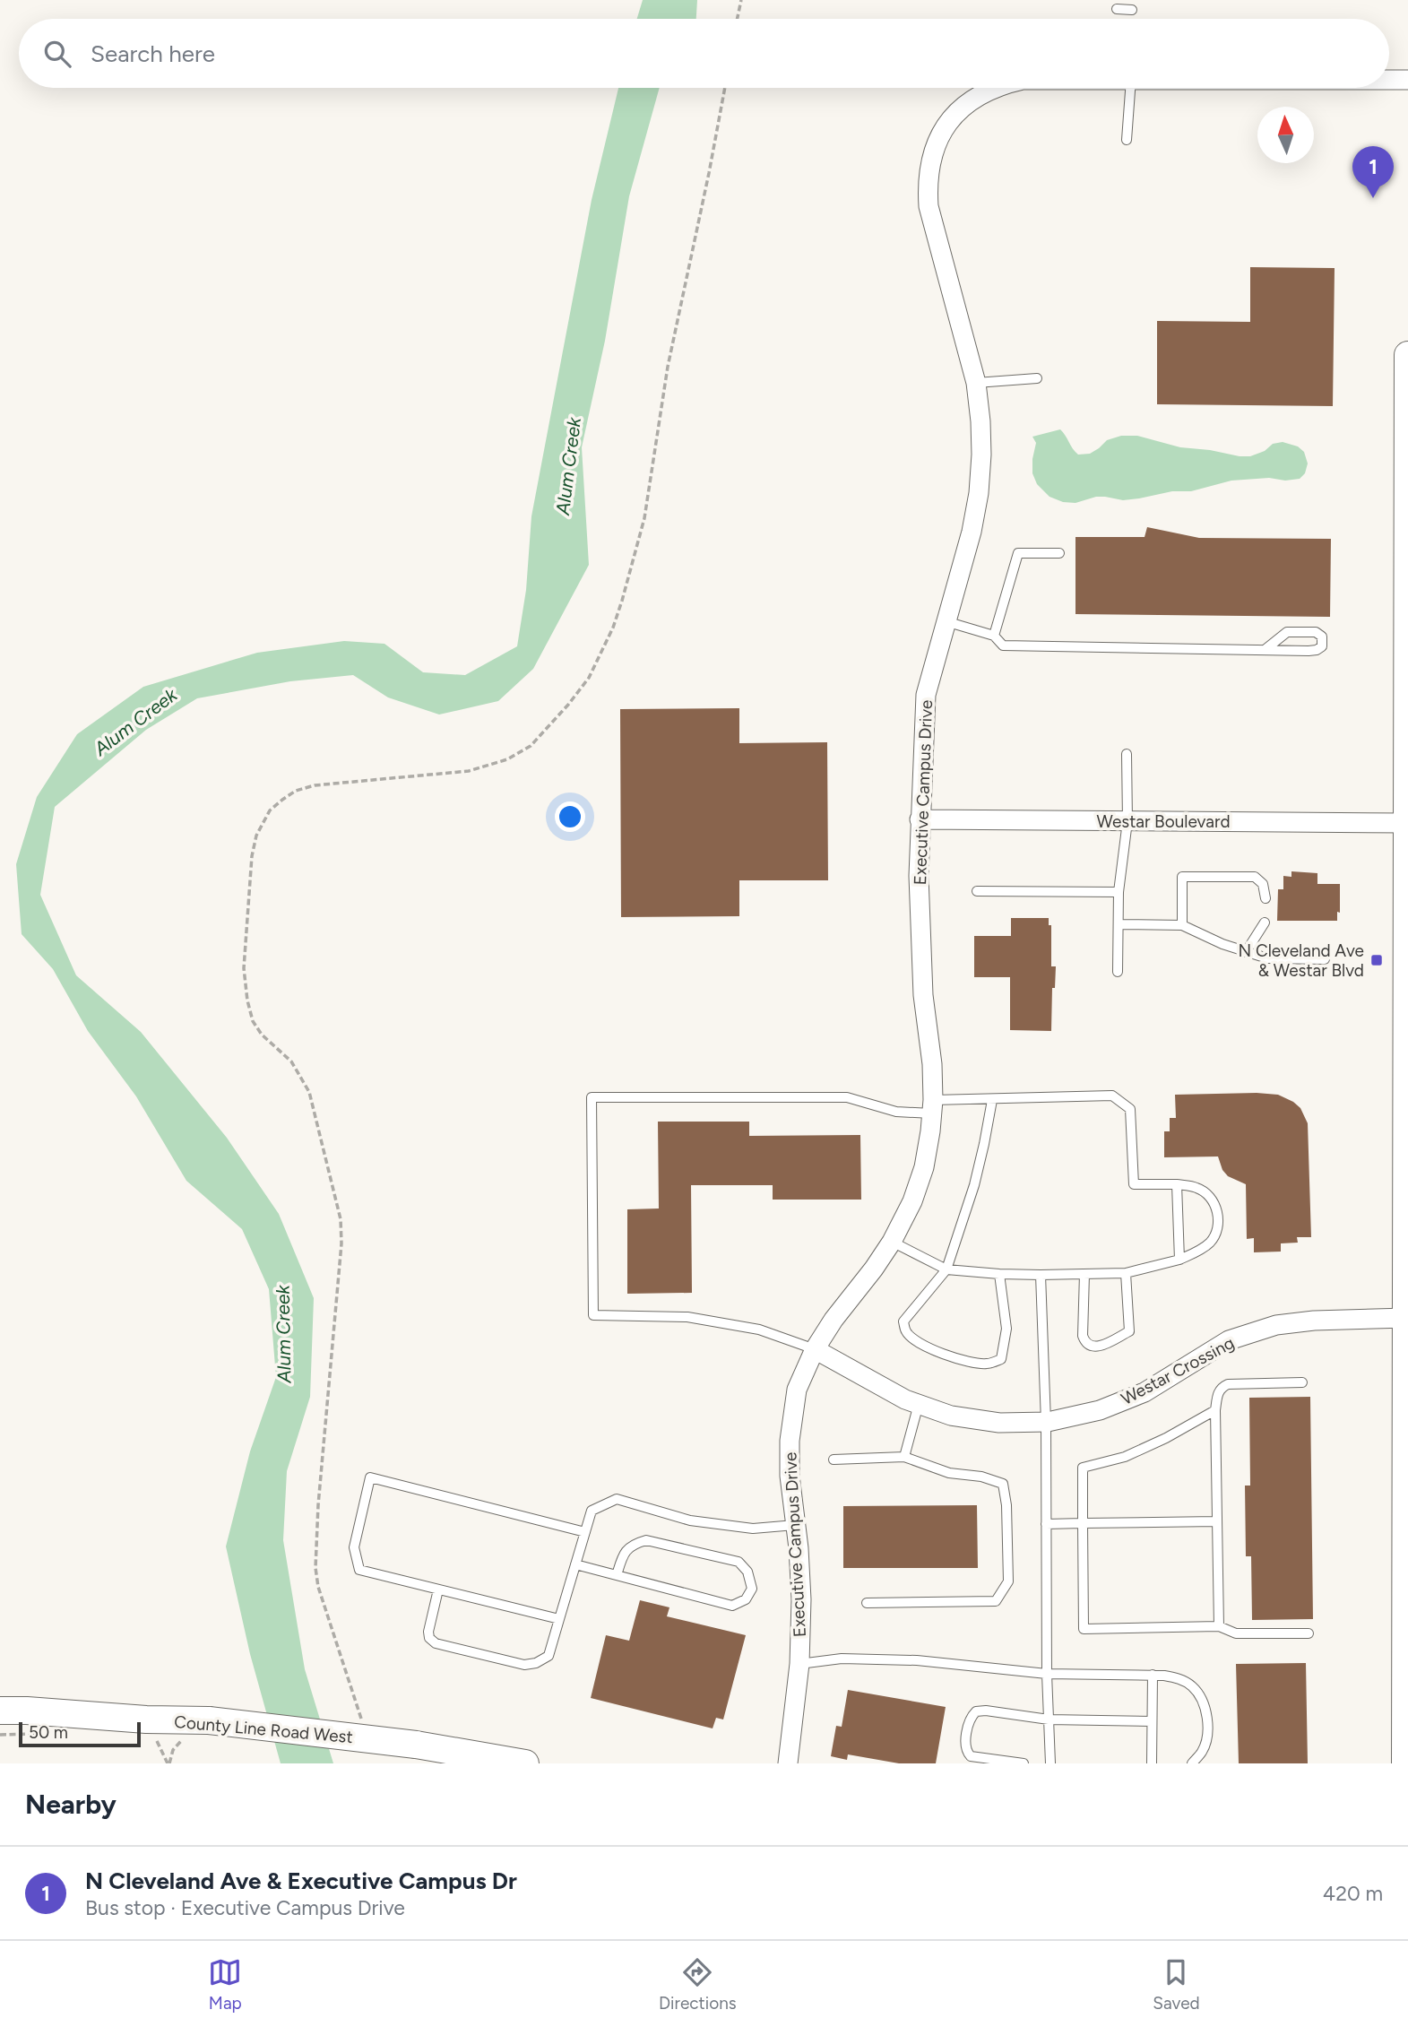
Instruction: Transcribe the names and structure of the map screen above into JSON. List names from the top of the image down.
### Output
{
  "streets": {
    "main road": ["County Line Road West"],
    "street": ["Executive Campus Drive", "Westar Boulevard", "Westar Crossing"]
  },
  "crossings": [
    ["Executive Campus Drive", "Westar Boulevard"],
    ["Executive Campus Drive", "Westar Crossing"]
  ],
  "water": ["Alum Creek"],
  "places": {
    "transit": ["N Cleveland Ave & Westar Blvd"]
  },
  "scale_bar": "50 m",
  "north": "top",
  "page": {
    "search": "Search here",
    "pins": "1",
    "scale": "50 m",
    "heading": "Nearby",
    "list": [
      {
        "mark": "1",
        "name": "N Cleveland Ave & Executive Campus Dr",
        "note": "Bus stop · Executive Campus Drive",
        "value": "420 m"
      }
    ],
    "nav": ["Map", "Directions", "Saved"]
  }
}
